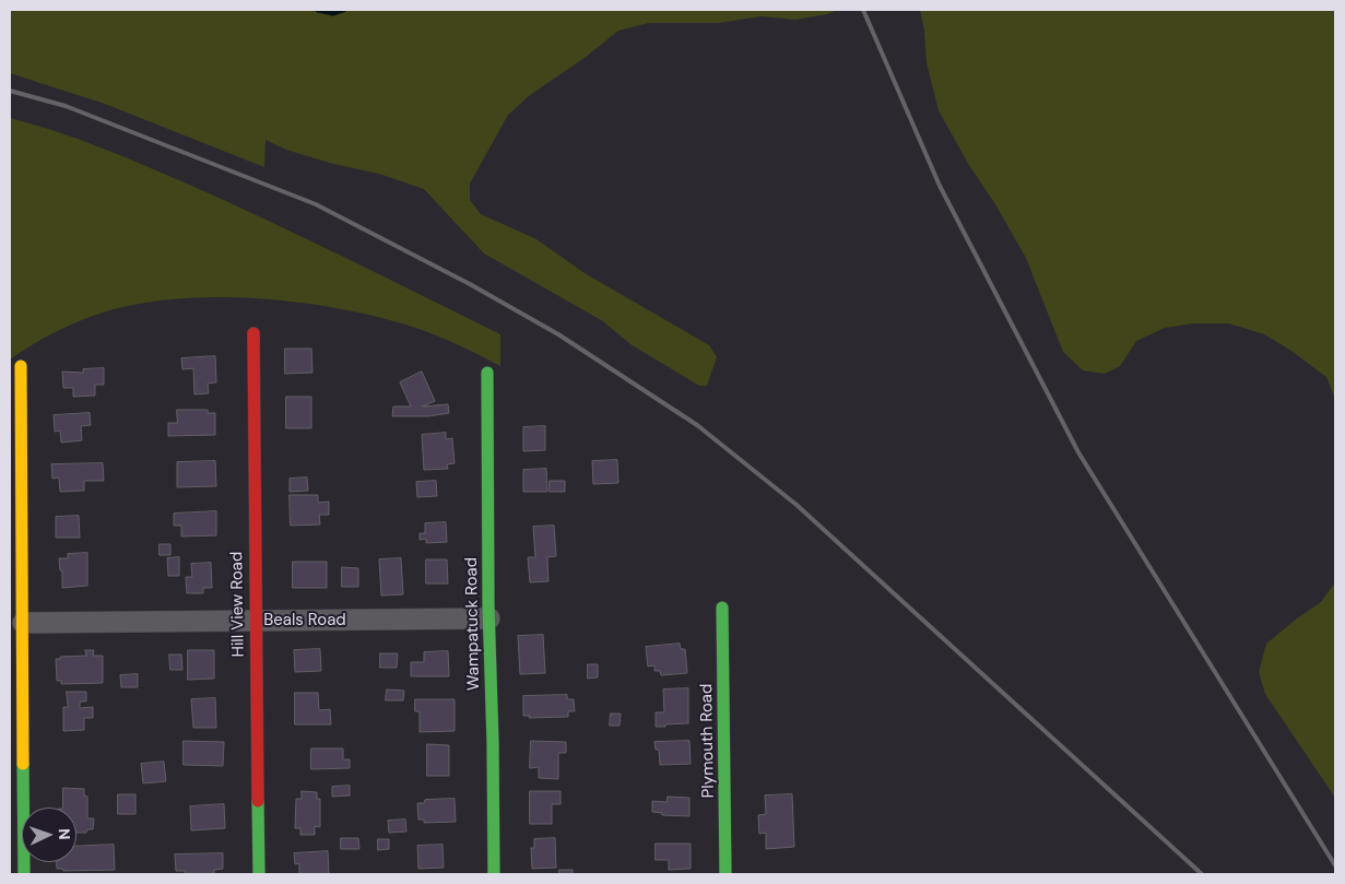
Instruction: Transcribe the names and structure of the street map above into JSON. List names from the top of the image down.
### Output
{
  "streets": {
    "street": [
      "Hill View Road",
      "Beals Road",
      "Wampatuck Road",
      "Plymouth Road"
    ]
  },
  "crossings": [
    ["Hill View Road", "Beals Road"],
    ["Beals Road", "Wampatuck Road"]
  ],
  "north": "right"
}
